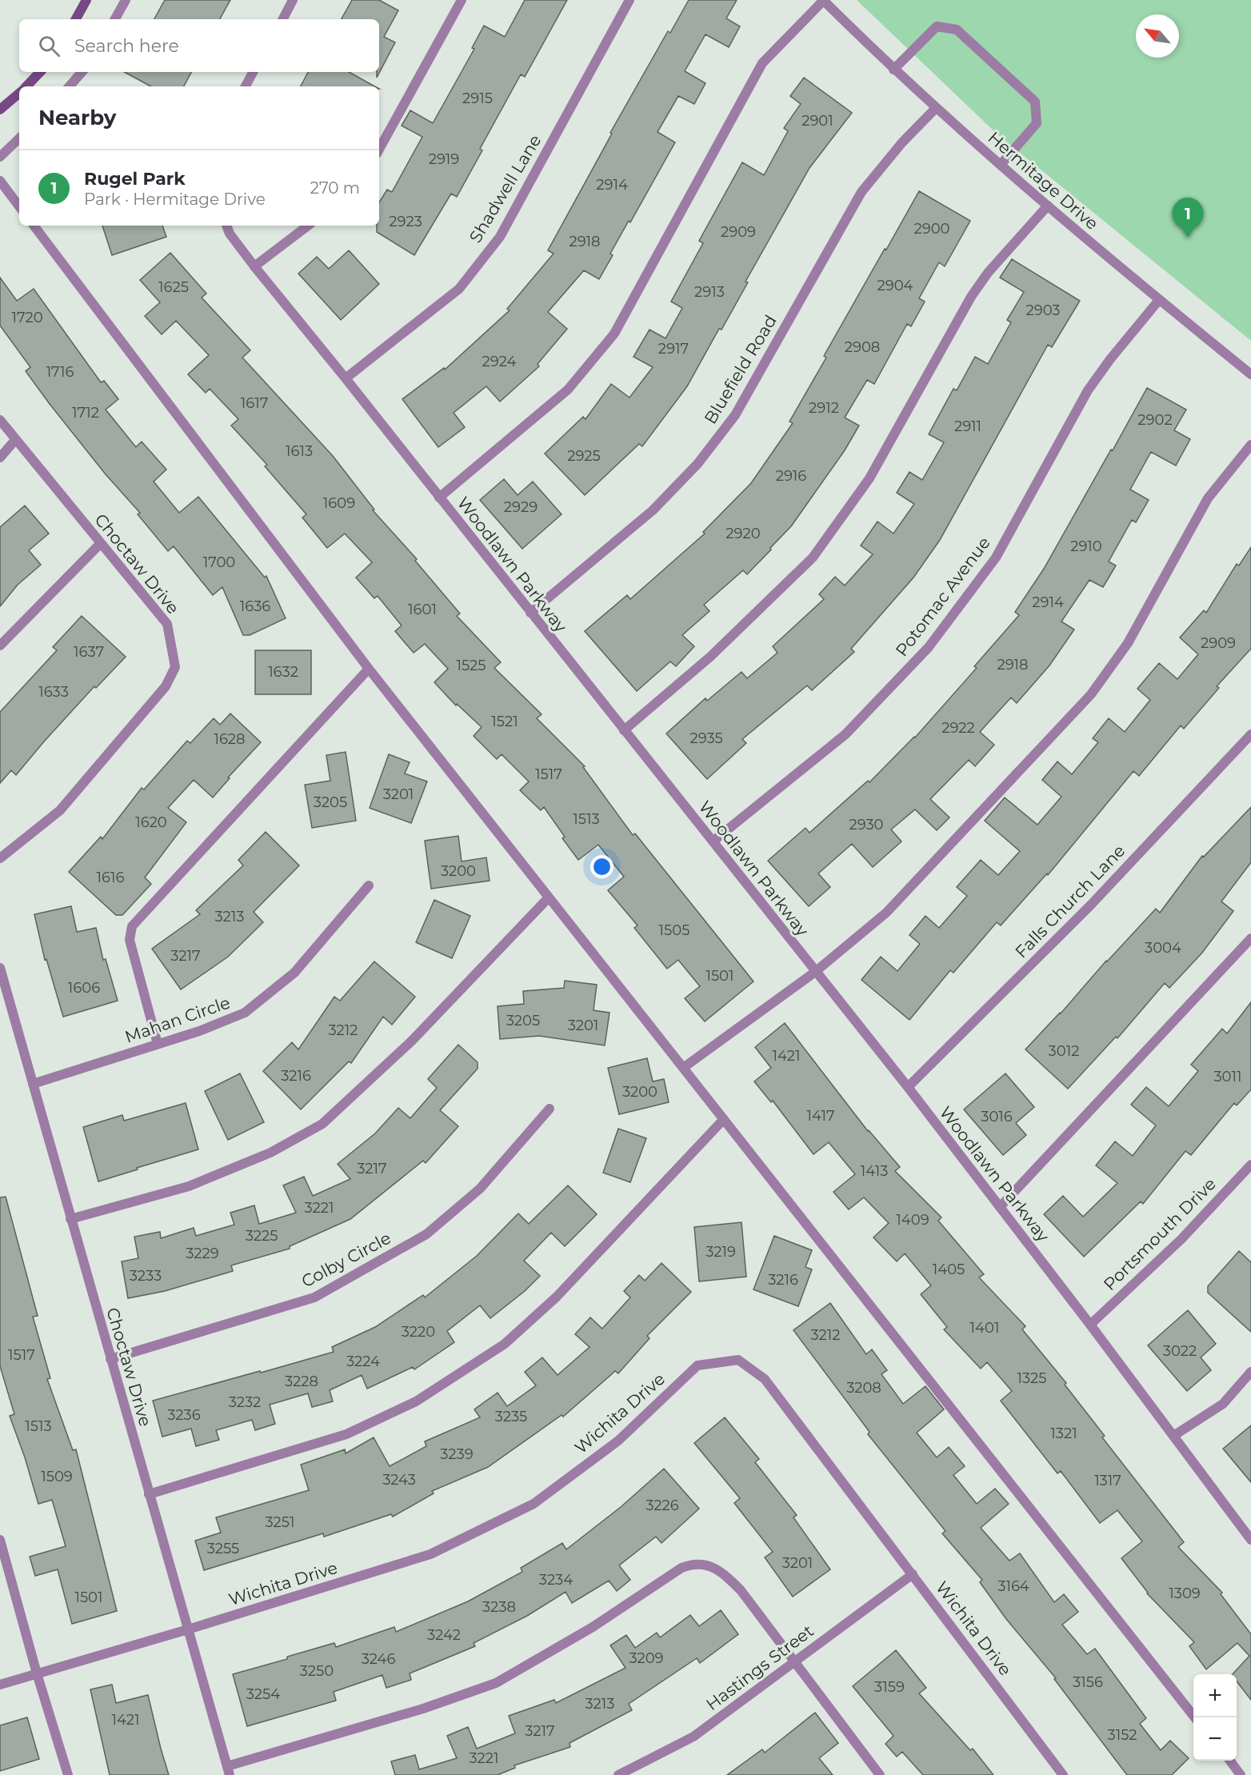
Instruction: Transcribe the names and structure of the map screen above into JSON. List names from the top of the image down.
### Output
{
  "streets": {
    "street": [
      "Hermitage Drive",
      "Shadwell Lane",
      "Bluefield Road",
      "Choctaw Drive",
      "Woodlawn Parkway",
      "Potomac Avenue",
      "Falls Church Lane",
      "Mahan Circle",
      "Portsmouth Drive",
      "Colby Circle",
      "Wichita Drive",
      "Hastings Street"
    ]
  },
  "crossings": [
    ["Hermitage Drive", "Bluefield Road"],
    ["Hermitage Drive", "Potomac Avenue"],
    ["Shadwell Lane", "Woodlawn Parkway"],
    ["Bluefield Road", "Woodlawn Parkway"],
    ["Choctaw Drive", "Mahan Circle"],
    ["Choctaw Drive", "Colby Circle"],
    ["Choctaw Drive", "Wichita Drive"],
    ["Woodlawn Parkway", "Potomac Avenue"],
    ["Woodlawn Parkway", "Falls Church Lane"],
    ["Woodlawn Parkway", "Portsmouth Drive"],
    ["Wichita Drive", "Hastings Street"]
  ],
  "house_numbers": [
    "2915",
    "2901",
    "2919",
    "2914",
    "2923",
    "2900",
    "2909",
    "2918",
    "2904",
    "1625",
    "2913",
    "2903",
    "1720",
    "2908",
    "2917",
    "2924",
    "1716",
    "1617",
    "2912",
    "1712",
    "2902",
    "2911",
    "1613",
    "2925",
    "2916",
    "1609",
    "2929",
    "2920",
    "2910",
    "1700",
    "2914",
    "1636",
    "1601",
    "2909",
    "1637",
    "2918",
    "1525",
    "1632",
    "1633",
    "1521",
    "2922",
    "2935",
    "1628",
    "1517",
    "3201",
    "3205",
    "1513",
    "1620",
    "2930",
    "3200",
    "1616",
    "3213",
    "1505",
    "3004",
    "3217",
    "1501",
    "1606",
    "3205",
    "3201",
    "3212",
    "3012",
    "1421",
    "3216",
    "3011",
    "3200",
    "1417",
    "3016",
    "3217",
    "1413",
    "3221",
    "1409",
    "3225",
    "3219",
    "3229",
    "1405",
    "3233",
    "3216",
    "1401",
    "3220",
    "3212",
    "3022",
    "1517",
    "3224",
    "1325",
    "3228",
    "3208",
    "3232",
    "3236",
    "3235",
    "1513",
    "1321",
    "3239",
    "1509",
    "3243",
    "1317",
    "3226",
    "3251",
    "3255",
    "3201",
    "3234",
    "3164",
    "1309",
    "1501",
    "3238",
    "3242",
    "3209",
    "3246",
    "3250",
    "3156",
    "3159",
    "3254",
    "3213",
    "1421",
    "3217",
    "3152",
    "3221"
  ],
  "north": "top left",
  "page": {
    "search": "Search here",
    "heading": "Nearby",
    "list": [
      {
        "mark": "1",
        "name": "Rugel Park",
        "note": "Park · Hermitage Drive",
        "value": "270 m"
      }
    ],
    "pins": "1",
    "map_buttons": ["+", "−"]
  }
}
